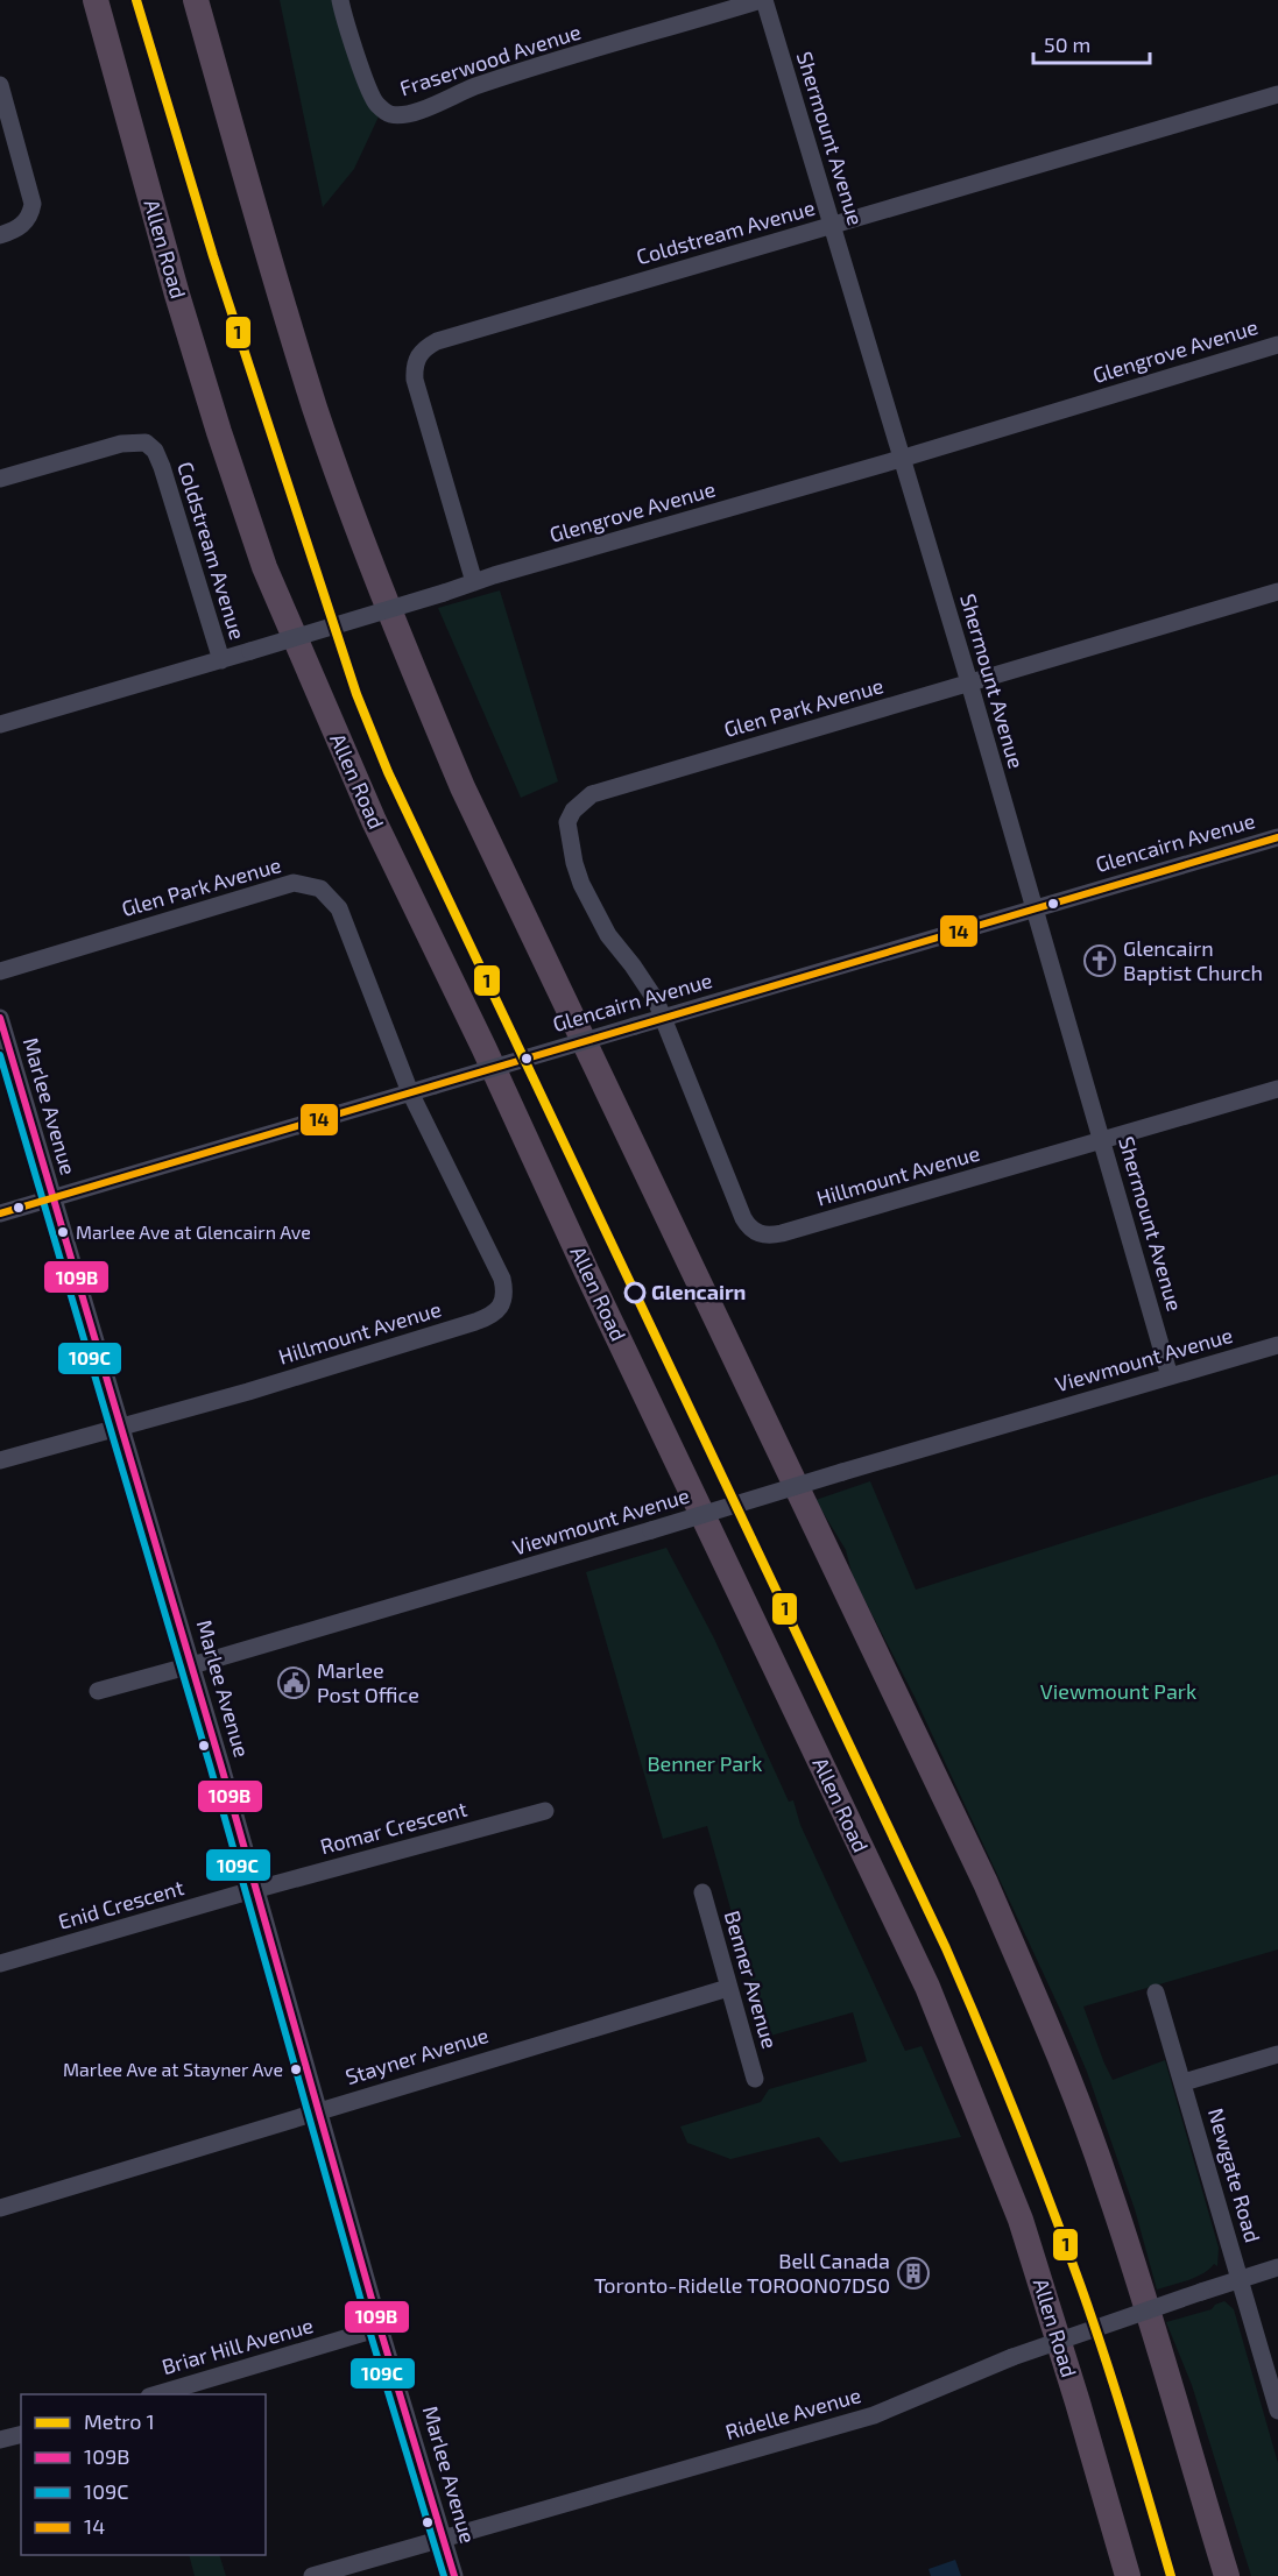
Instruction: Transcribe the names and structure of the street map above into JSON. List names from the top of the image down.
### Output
{
  "streets": {
    "highway": ["Allen Road"],
    "street": [
      "Fraserwood Avenue",
      "Shermount Avenue",
      "Coldstream Avenue",
      "Glengrove Avenue",
      "Glen Park Avenue",
      "Glencairn Avenue",
      "Marlee Avenue",
      "Hillmount Avenue",
      "Viewmount Avenue",
      "Romar Crescent",
      "Enid Crescent",
      "Benner Avenue",
      "Stayner Avenue",
      "Newgate Road",
      "Briar Hill Avenue",
      "Ridelle Avenue"
    ]
  },
  "crossings": [
    ["Fraserwood Avenue", "Shermount Avenue"],
    ["Shermount Avenue", "Coldstream Avenue"],
    ["Shermount Avenue", "Glengrove Avenue"],
    ["Shermount Avenue", "Glen Park Avenue"],
    ["Shermount Avenue", "Glencairn Avenue"],
    ["Shermount Avenue", "Hillmount Avenue"],
    ["Shermount Avenue", "Viewmount Avenue"],
    ["Coldstream Avenue", "Glengrove Avenue"],
    ["Glen Park Avenue", "Glencairn Avenue"],
    ["Glen Park Avenue", "Hillmount Avenue"],
    ["Glencairn Avenue", "Marlee Avenue"],
    ["Glencairn Avenue", "Hillmount Avenue"],
    ["Marlee Avenue", "Hillmount Avenue"],
    ["Marlee Avenue", "Viewmount Avenue"],
    ["Marlee Avenue", "Romar Crescent"],
    ["Marlee Avenue", "Enid Crescent"],
    ["Marlee Avenue", "Stayner Avenue"],
    ["Marlee Avenue", "Briar Hill Avenue"],
    ["Marlee Avenue", "Ridelle Avenue"],
    ["Romar Crescent", "Enid Crescent"],
    ["Benner Avenue", "Stayner Avenue"],
    ["Newgate Road", "Ridelle Avenue"]
  ],
  "parks": ["Viewmount Park", "Benner Park"],
  "places": {
    "church": ["Glencairn Baptist Church"],
    "other": ["Marlee Ave at Glencairn Ave", "Glencairn", "Marlee Ave at Stayner Ave"],
    "public building": ["Marlee Post Office"],
    "building": ["Bell Canada Toronto-Ridelle TOROON07DS0"]
  },
  "lines": [
    "metro line 1",
    "transit line 14",
    "transit line 109B",
    "transit line 109C"
  ],
  "legend": [
    "Metro 1",
    "109B",
    "109C",
    "14"
  ],
  "scale_bar": "50 m"
}
